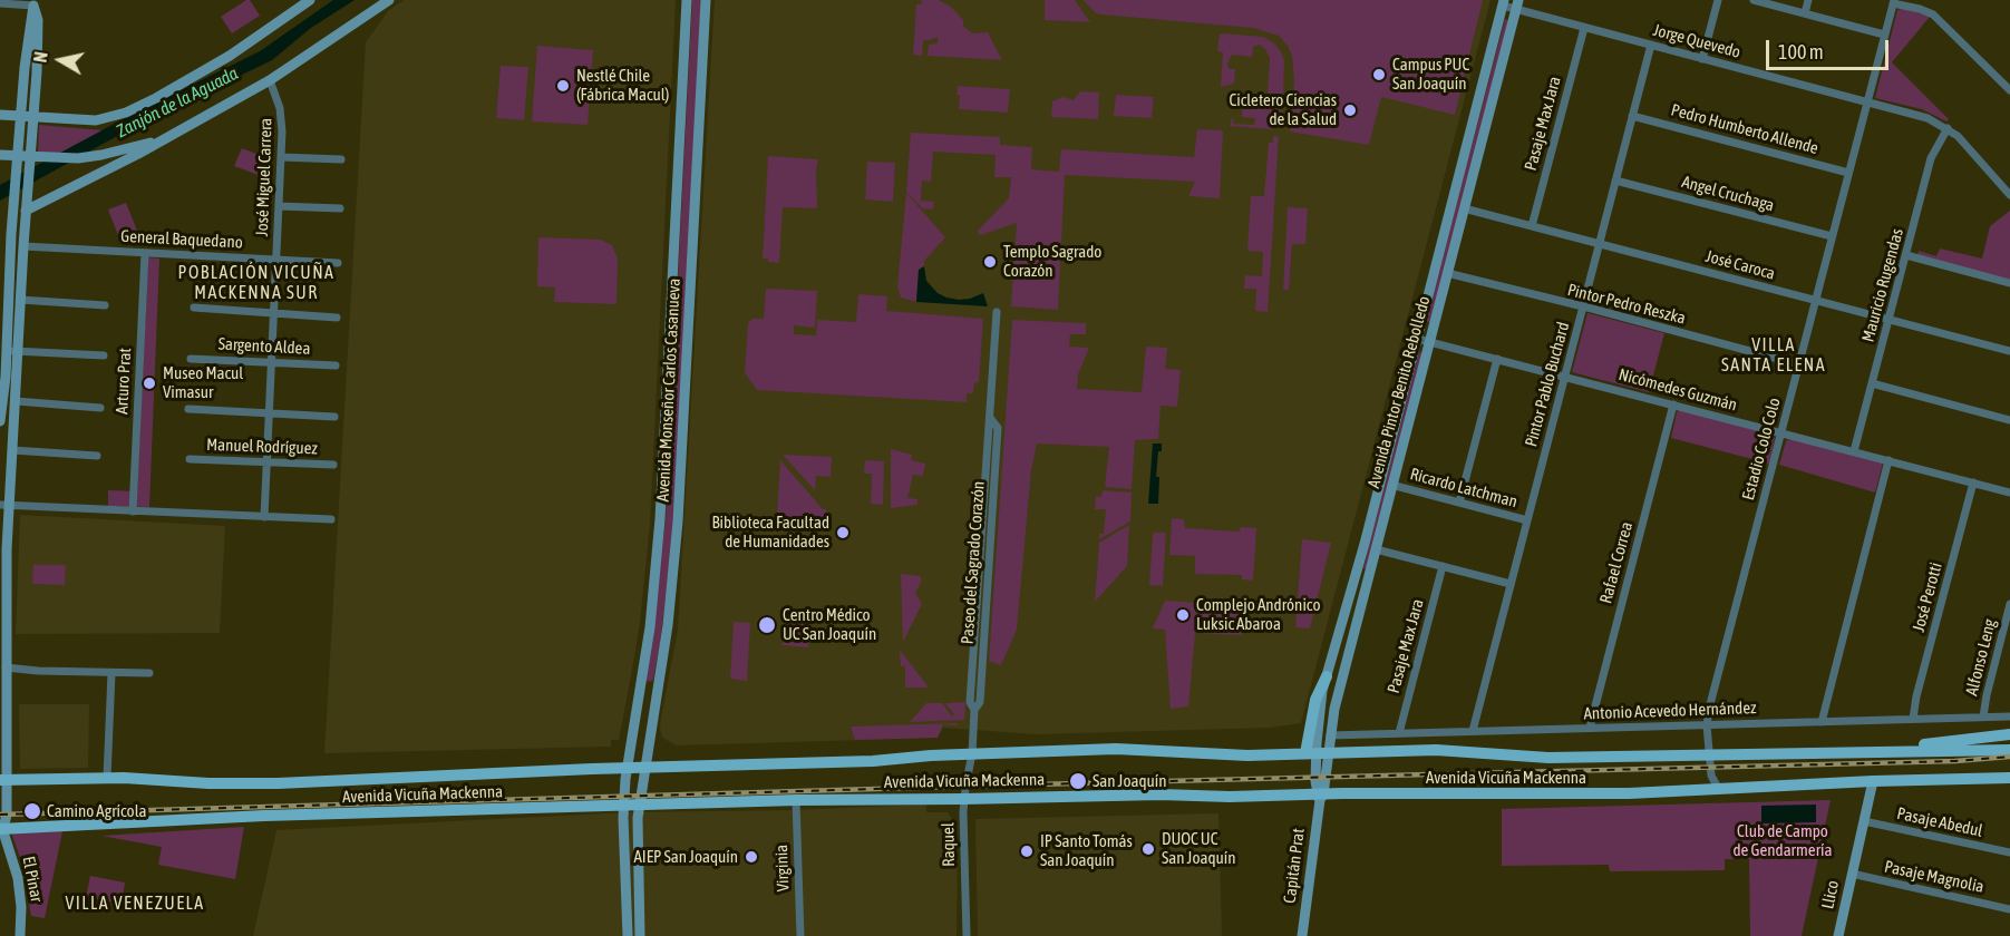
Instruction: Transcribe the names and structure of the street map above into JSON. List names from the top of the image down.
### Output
{
  "streets": {
    "main road": [
      "Avenida Monseñor Carlos Casanueva",
      "Avenida Pintor Benito Rebolledo",
      "Avenida Vicuña Mackenna",
      "Capitán Prat",
      "El Pinar",
      "Llico"
    ],
    "street": [
      "Jorge Quevedo",
      "Pasaje Max Jara",
      "Pedro Humberto Allende",
      "José Miguel Carrera",
      "Angel Cruchaga",
      "General Baquedano",
      "José Caroca",
      "Mauricio Rugendas",
      "Pintor Pedro Reszka",
      "Sargento Aldea",
      "Arturo Prat",
      "Pintor Pablo Buchard",
      "Nicómedes Guzmán",
      "Manuel Rodríguez",
      "Estadio Colo Colo",
      "Ricardo Latchman",
      "Paseo del Sagrado Corazón",
      "Rafael Correa",
      "José Perotti",
      "Alfonso Leng",
      "Antonio Acevedo Hernández",
      "Pasaje Abedul",
      "Raquel",
      "Virginia",
      "Pasaje Magnolia"
    ]
  },
  "crossings": [
    ["Jorge Quevedo", "Pasaje Max Jara"],
    ["Jorge Quevedo", "Mauricio Rugendas"],
    ["Jorge Quevedo", "Pintor Pablo Buchard"],
    ["Jorge Quevedo", "Avenida Pintor Benito Rebolledo"],
    ["Jorge Quevedo", "Estadio Colo Colo"],
    ["Pasaje Max Jara", "José Caroca"],
    ["Pasaje Max Jara", "Antonio Acevedo Hernández"],
    ["Pedro Humberto Allende", "Pintor Pablo Buchard"],
    ["Pedro Humberto Allende", "Estadio Colo Colo"],
    ["José Miguel Carrera", "General Baquedano"],
    ["José Miguel Carrera", "Sargento Aldea"],
    ["José Miguel Carrera", "Manuel Rodríguez"],
    ["Angel Cruchaga", "Pintor Pablo Buchard"],
    ["Angel Cruchaga", "Estadio Colo Colo"],
    ["General Baquedano", "Arturo Prat"],
    ["José Caroca", "Mauricio Rugendas"],
    ["José Caroca", "Pintor Pablo Buchard"],
    ["José Caroca", "Avenida Pintor Benito Rebolledo"],
    ["José Caroca", "Estadio Colo Colo"],
    ["Mauricio Rugendas", "Nicómedes Guzmán"],
    ["Pintor Pedro Reszka", "Pintor Pablo Buchard"],
    ["Pintor Pedro Reszka", "Avenida Pintor Benito Rebolledo"],
    ["Pintor Pedro Reszka", "Estadio Colo Colo"],
    ["Pintor Pablo Buchard", "Nicómedes Guzmán"],
    ["Pintor Pablo Buchard", "Ricardo Latchman"],
    ["Pintor Pablo Buchard", "Antonio Acevedo Hernández"],
    ["Avenida Monseñor Carlos Casanueva", "Avenida Vicuña Mackenna"],
    ["Nicómedes Guzmán", "Avenida Pintor Benito Rebolledo"],
    ["Nicómedes Guzmán", "Estadio Colo Colo"],
    ["Nicómedes Guzmán", "Rafael Correa"],
    ["Nicómedes Guzmán", "José Perotti"],
    ["Avenida Pintor Benito Rebolledo", "Ricardo Latchman"],
    ["Avenida Pintor Benito Rebolledo", "Antonio Acevedo Hernández"],
    ["Avenida Pintor Benito Rebolledo", "Avenida Vicuña Mackenna"],
    ["Avenida Pintor Benito Rebolledo", "Capitán Prat"],
    ["Estadio Colo Colo", "Antonio Acevedo Hernández"],
    ["Estadio Colo Colo", "Avenida Vicuña Mackenna"],
    ["Paseo del Sagrado Corazón", "Avenida Vicuña Mackenna"],
    ["Paseo del Sagrado Corazón", "Raquel"],
    ["Rafael Correa", "Antonio Acevedo Hernández"],
    ["José Perotti", "Antonio Acevedo Hernández"],
    ["Alfonso Leng", "Antonio Acevedo Hernández"],
    ["Avenida Vicuña Mackenna", "Raquel"],
    ["Avenida Vicuña Mackenna", "Capitán Prat"],
    ["Avenida Vicuña Mackenna", "Virginia"],
    ["Avenida Vicuña Mackenna", "El Pinar"],
    ["Avenida Vicuña Mackenna", "Llico"],
    ["Pasaje Abedul", "Llico"],
    ["Pasaje Magnolia", "Llico"]
  ],
  "districts": ["POBLACIÓN VICUÑA MACKENNA SUR", "VILLA SANTA ELENA", "VILLA VENEZUELA"],
  "water": ["Zanjón de la Aguada"],
  "parks": ["Club de Campo de Gendarmería"],
  "places": [
    "Campus PUC San Joaquín",
    "Nestlé Chile (Fábrica Macul)",
    "Cicletero Ciencias de la Salud",
    "Templo Sagrado Corazón",
    "Museo Macul Vimasur",
    "Biblioteca Facultad de Humanidades",
    "Complejo Andrónico Luksic Abaroa",
    "Centro Médico UC San Joaquín",
    "San Joaquín",
    "Camino Agrícola",
    "DUOC UC San Joaquín",
    "IP Santo Tomás San Joaquín",
    "AIEP San Joaquín"
  ],
  "scale_bar": "100 m",
  "north": "left"
}
